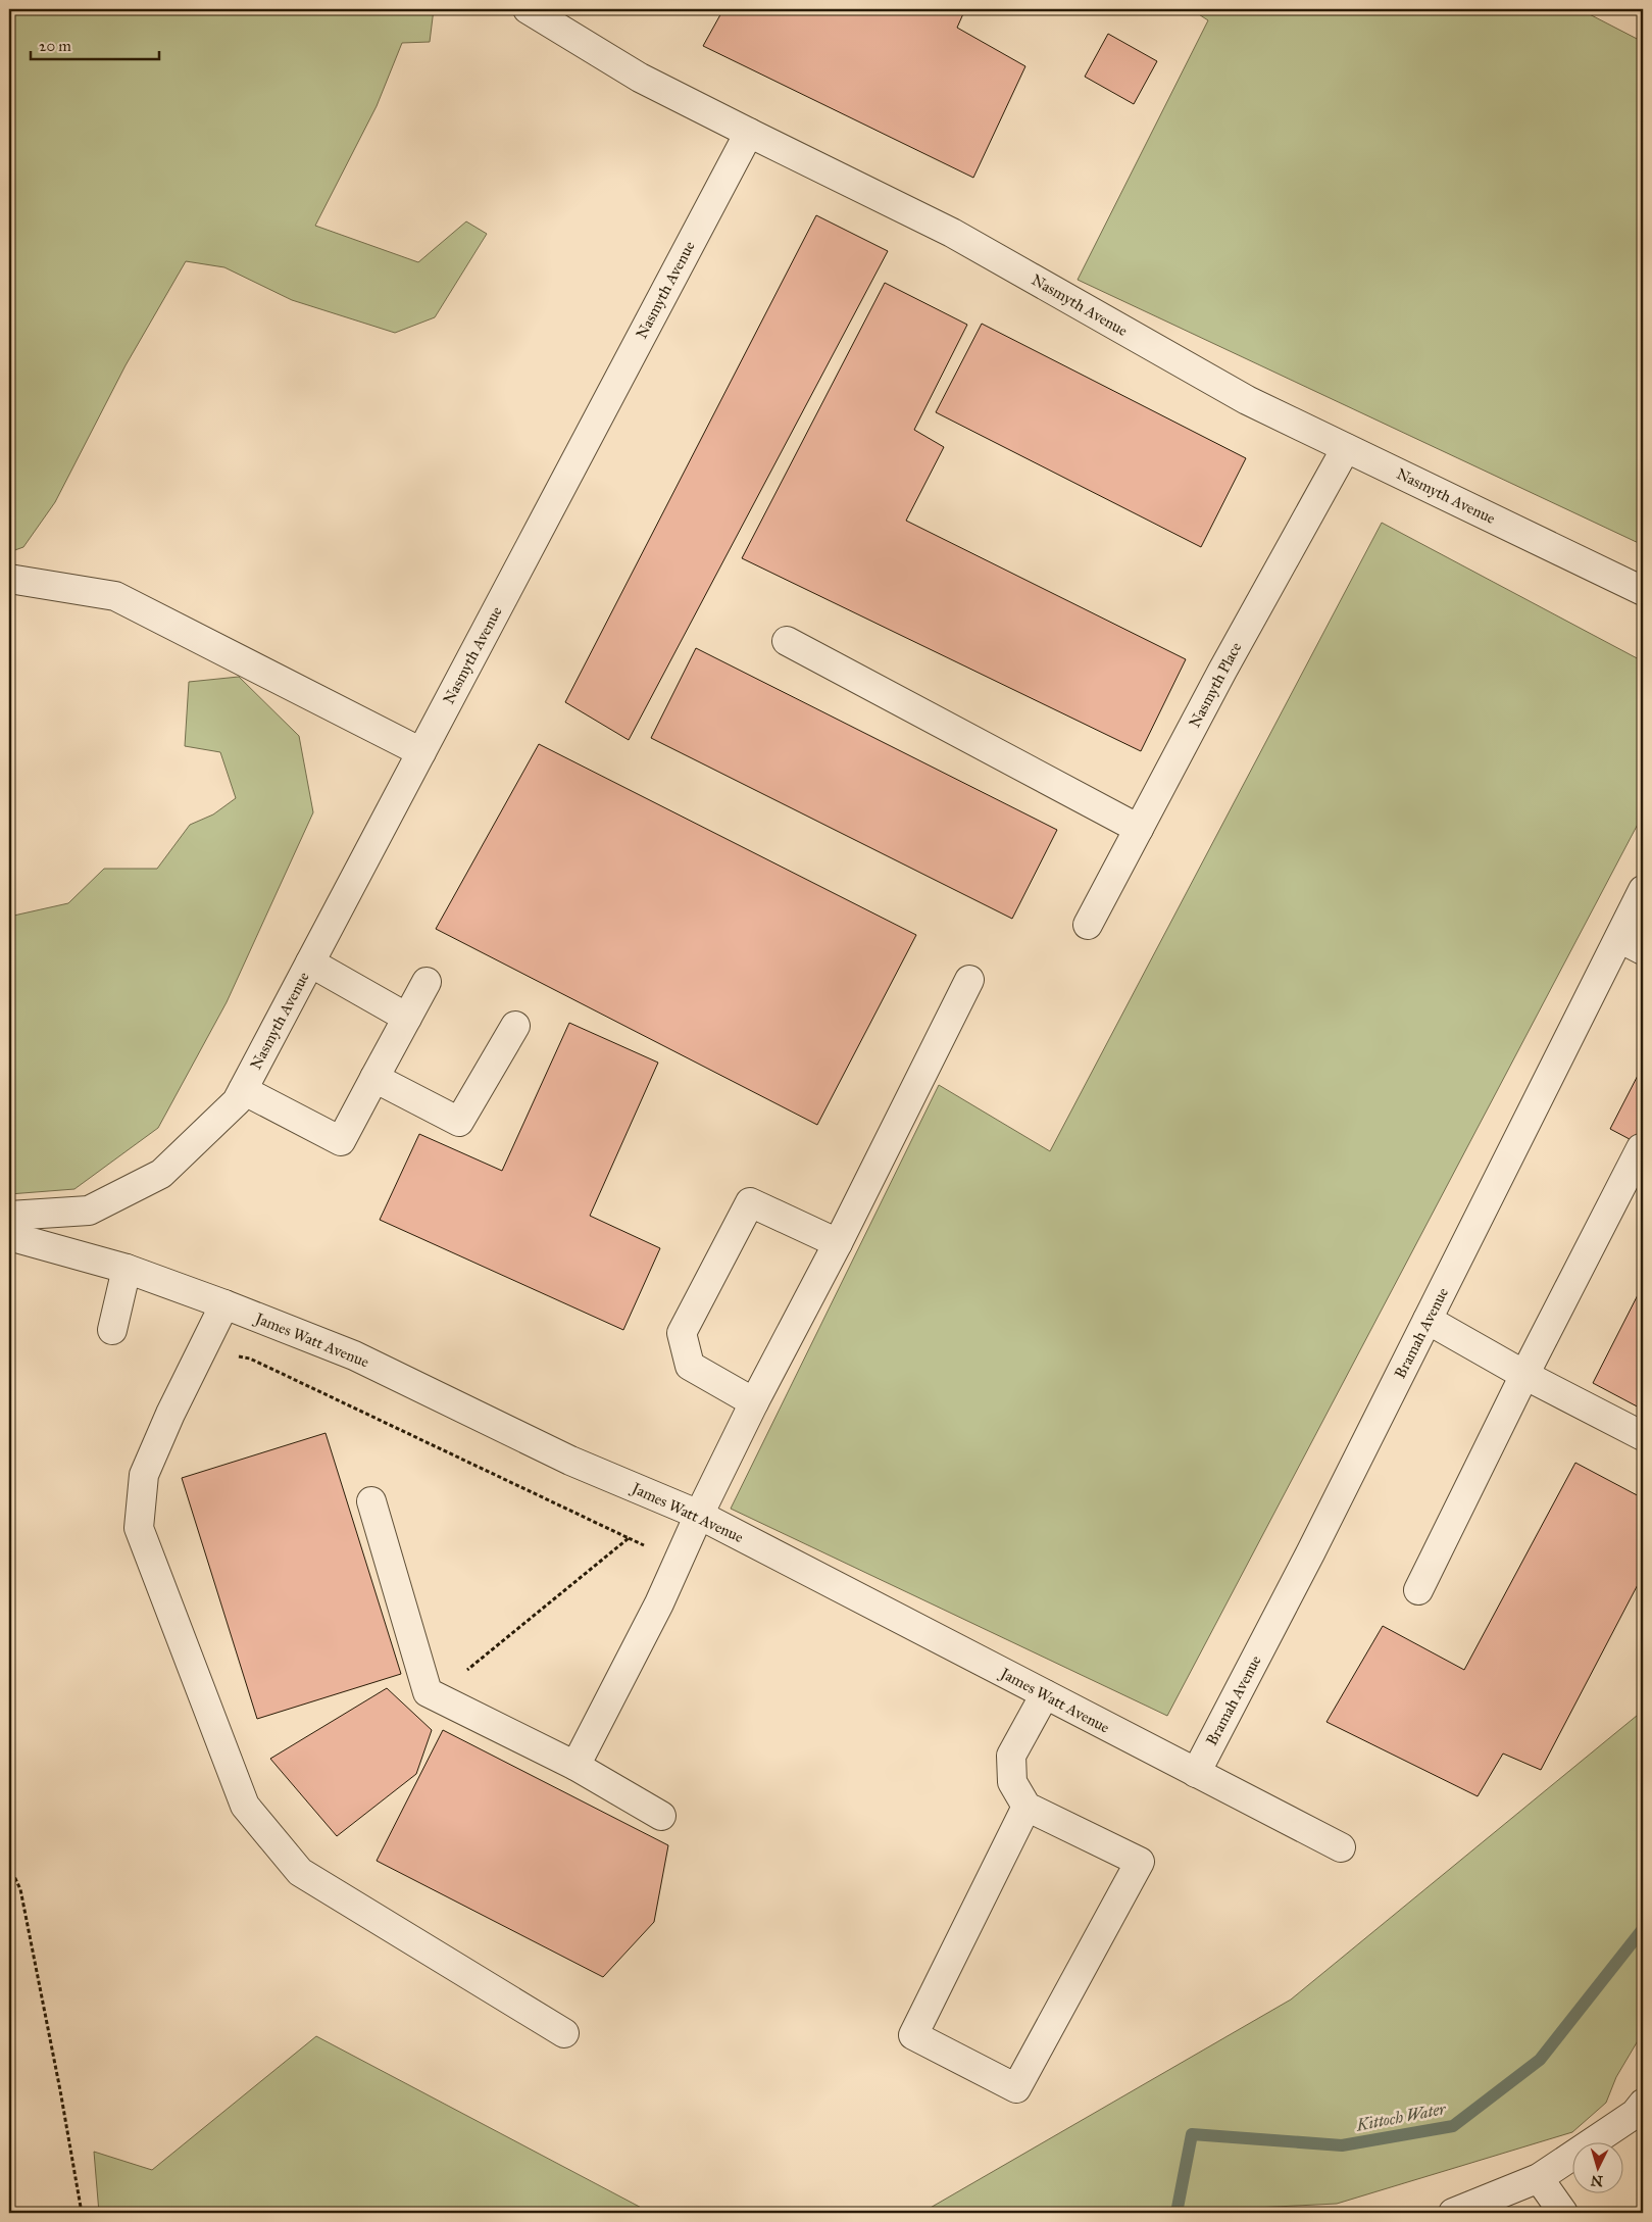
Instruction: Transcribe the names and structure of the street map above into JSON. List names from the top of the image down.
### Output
{
  "streets": {
    "street": [
      "Nasmyth Avenue",
      "Nasmyth Place",
      "Bramah Avenue",
      "James Watt Avenue"
    ]
  },
  "crossings": [
    ["Nasmyth Avenue", "Nasmyth Place"],
    ["Bramah Avenue", "James Watt Avenue"]
  ],
  "water": ["Kittoch Water"],
  "scale_bar": "20 m",
  "north": "bottom"
}
